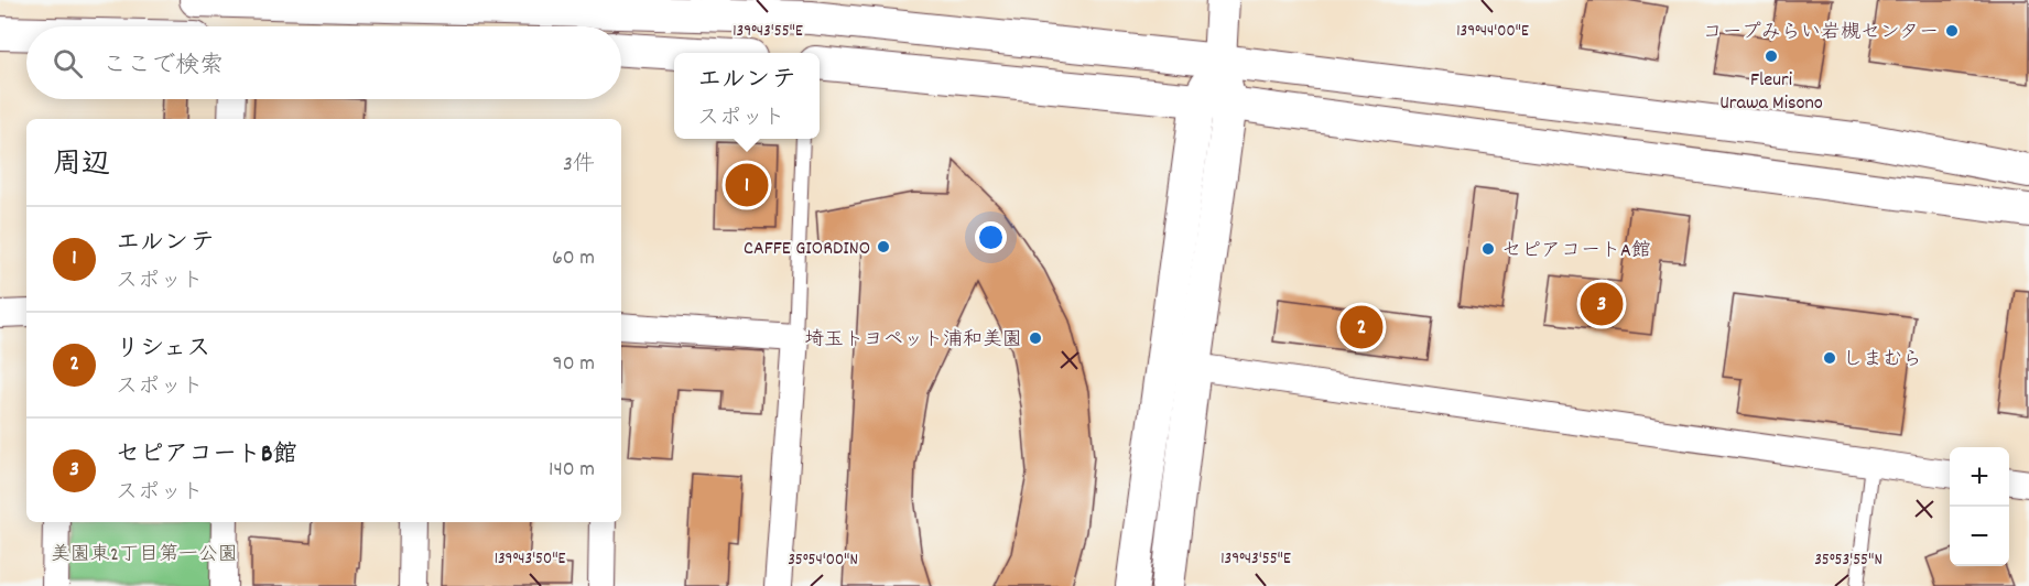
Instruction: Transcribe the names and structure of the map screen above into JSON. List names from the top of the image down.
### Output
{
  "parks": ["美園東2丁目第一公園"],
  "places": [
    "コープみらい岩槻センター",
    "Fleuri Urawa Misono",
    "CAFFE GIORDINO",
    "セピアコートA館",
    "埼玉トヨペット浦和美園",
    "しまむら"
  ],
  "page": {
    "search": "ここで検索",
    "popup": ["エルンテ", "スポット"],
    "heading": ["周辺", "3件"],
    "pins": ["1", "3", "2"],
    "list": [
      {
        "mark": "1",
        "name": "エルンテ",
        "note": "スポット",
        "value": "60 m"
      },
      {
        "mark": "2",
        "name": "リシェス",
        "note": "スポット",
        "value": "90 m"
      },
      {
        "mark": "3",
        "name": "セピアコートB館",
        "note": "スポット",
        "value": "140 m"
      }
    ],
    "map_buttons": ["+", "−"]
  },
  "coordinates": [
    "139°43'55\"E",
    "139°44'00\"E",
    "139°43'50\"E",
    "35°54'00\"N",
    "35°53'55\"N"
  ]
}
